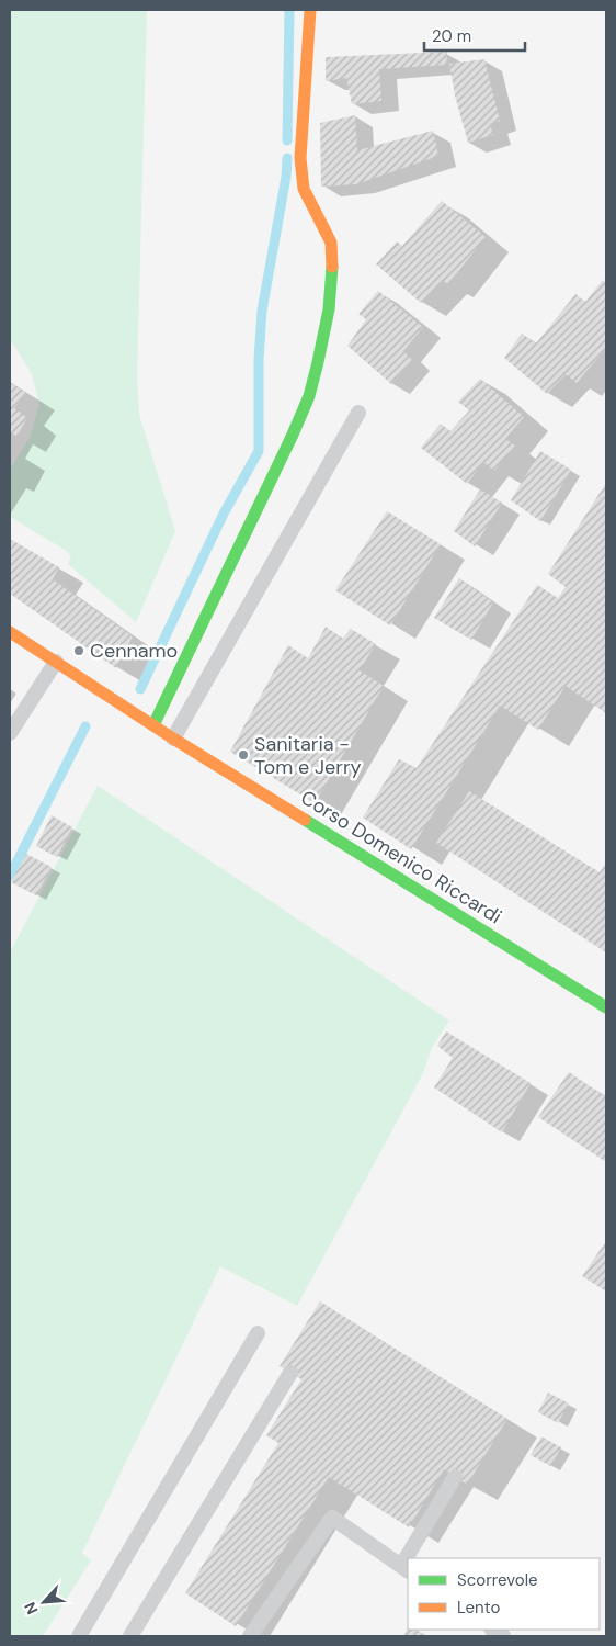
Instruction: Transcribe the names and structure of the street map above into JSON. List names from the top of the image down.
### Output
{
  "streets": {
    "street": ["Corso Domenico Riccardi"]
  },
  "places": ["Cennamo", "Sanitaria - Tom e Jerry"],
  "legend": ["Scorrevole", "Lento"],
  "scale_bar": "20 m",
  "north": "bottom left"
}
